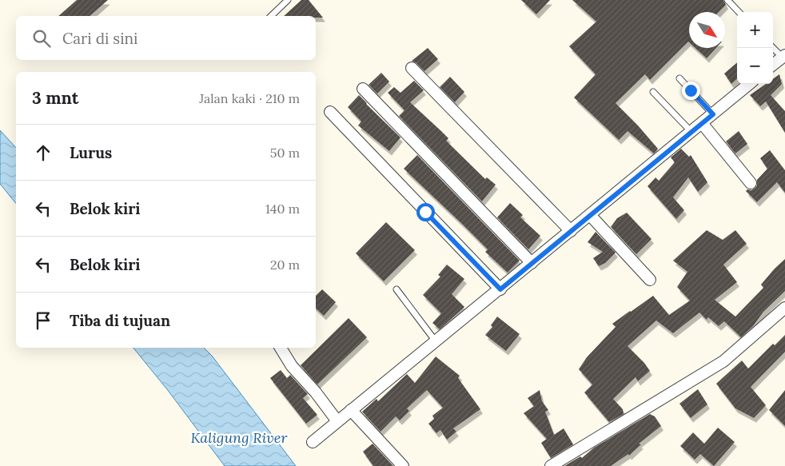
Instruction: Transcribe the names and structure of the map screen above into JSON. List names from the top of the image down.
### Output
{
  "water": ["Kaligung River"],
  "north": "bottom right",
  "page": {
    "map_buttons": ["+", "−"],
    "search": "Cari di sini",
    "heading": ["3 mnt", "Jalan kaki · 210 m"],
    "list": [
      ["Lurus", "50 m"],
      ["Belok kiri", "140 m"],
      ["Belok kiri", "20 m"],
      "Tiba di tujuan"
    ]
  }
}
